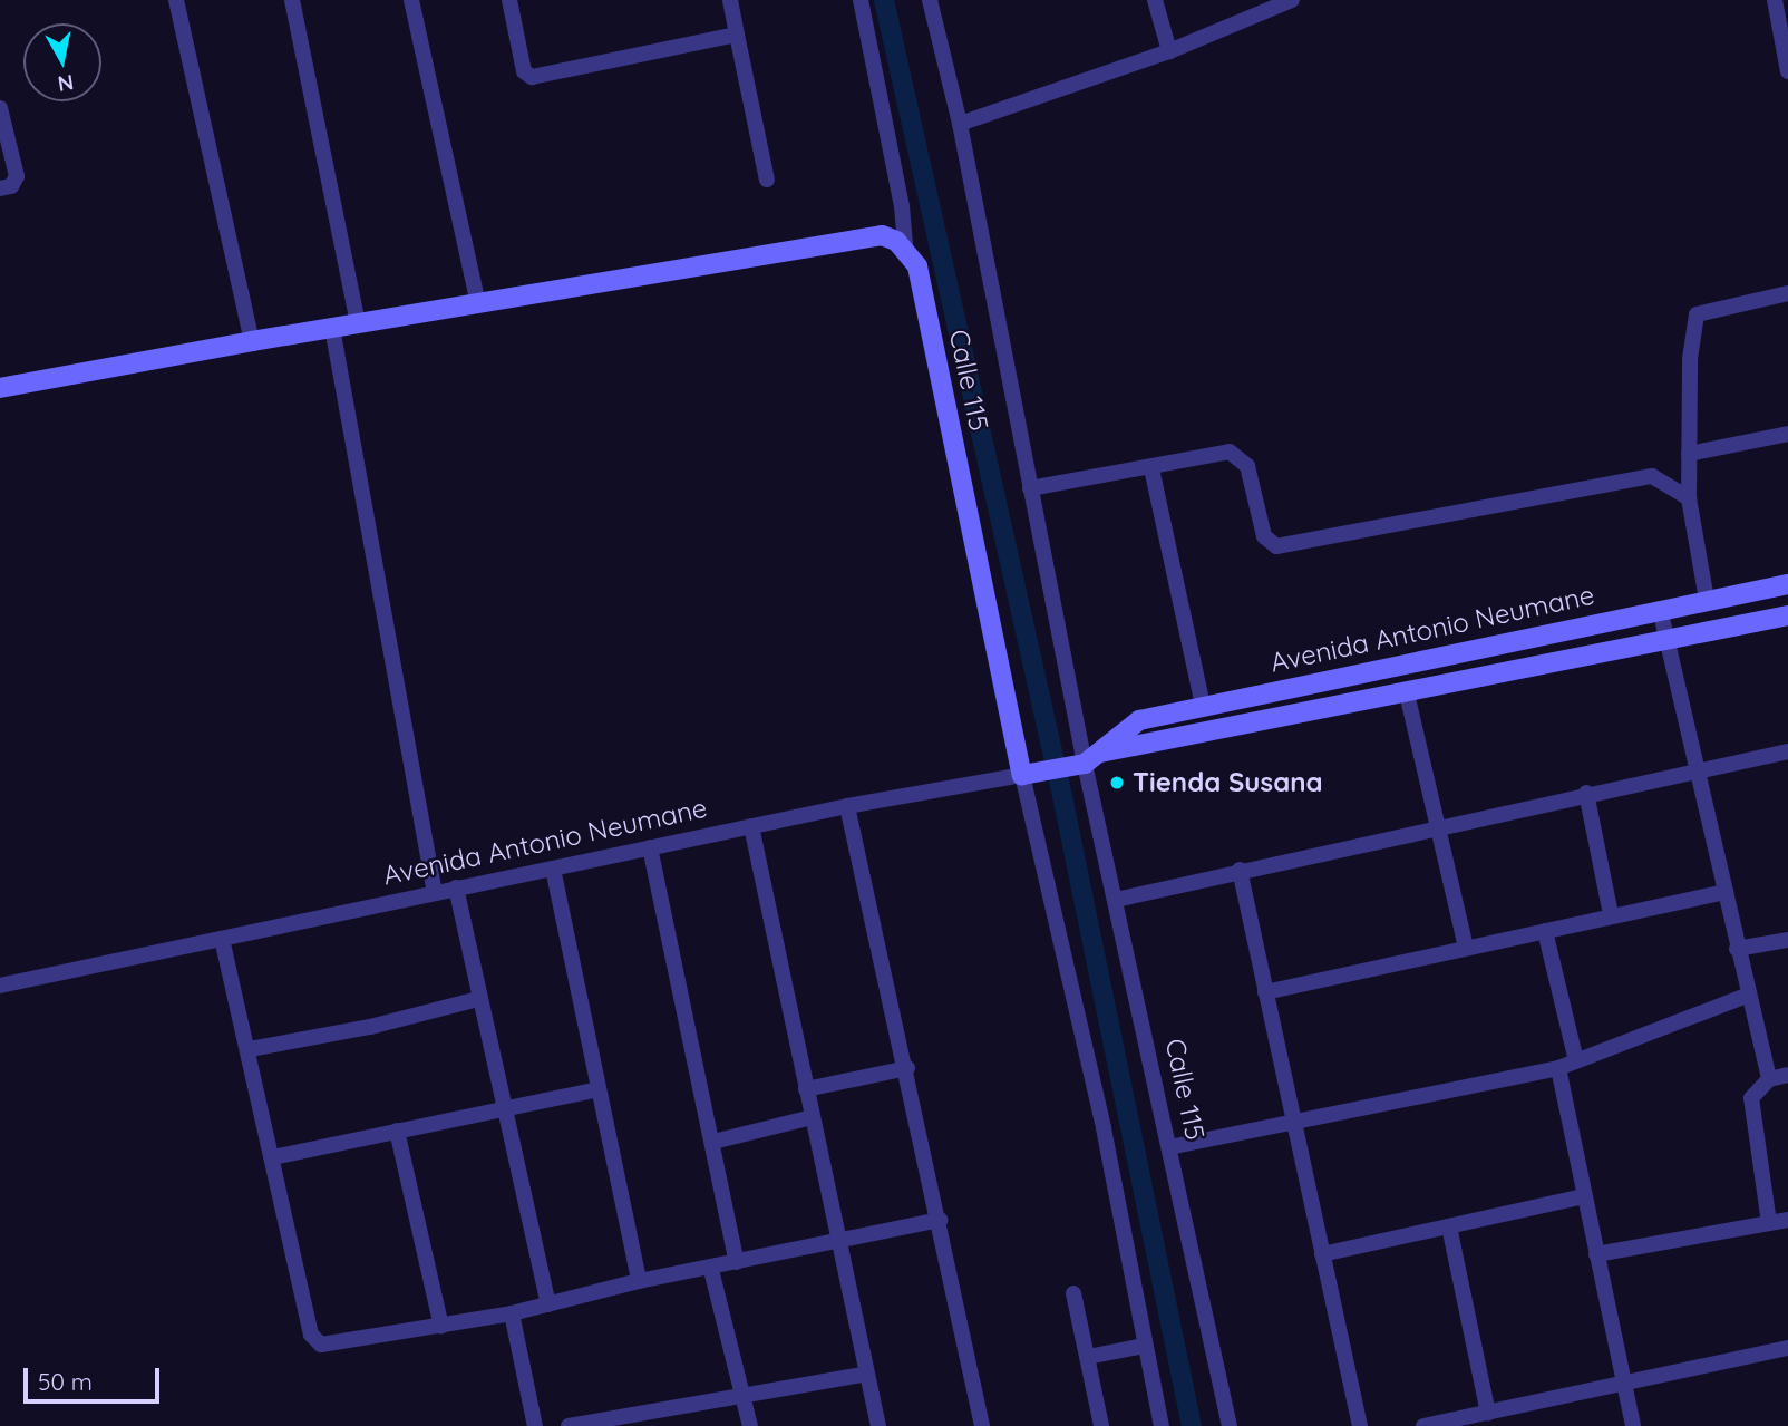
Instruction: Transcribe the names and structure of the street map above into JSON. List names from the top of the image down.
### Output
{
  "streets": {
    "street": ["Calle 115", "Avenida Antonio Neumane"]
  },
  "crossings": [
    ["Calle 115", "Avenida Antonio Neumane"]
  ],
  "places": ["Tienda Susana"],
  "scale_bar": "50 m",
  "north": "bottom"
}
